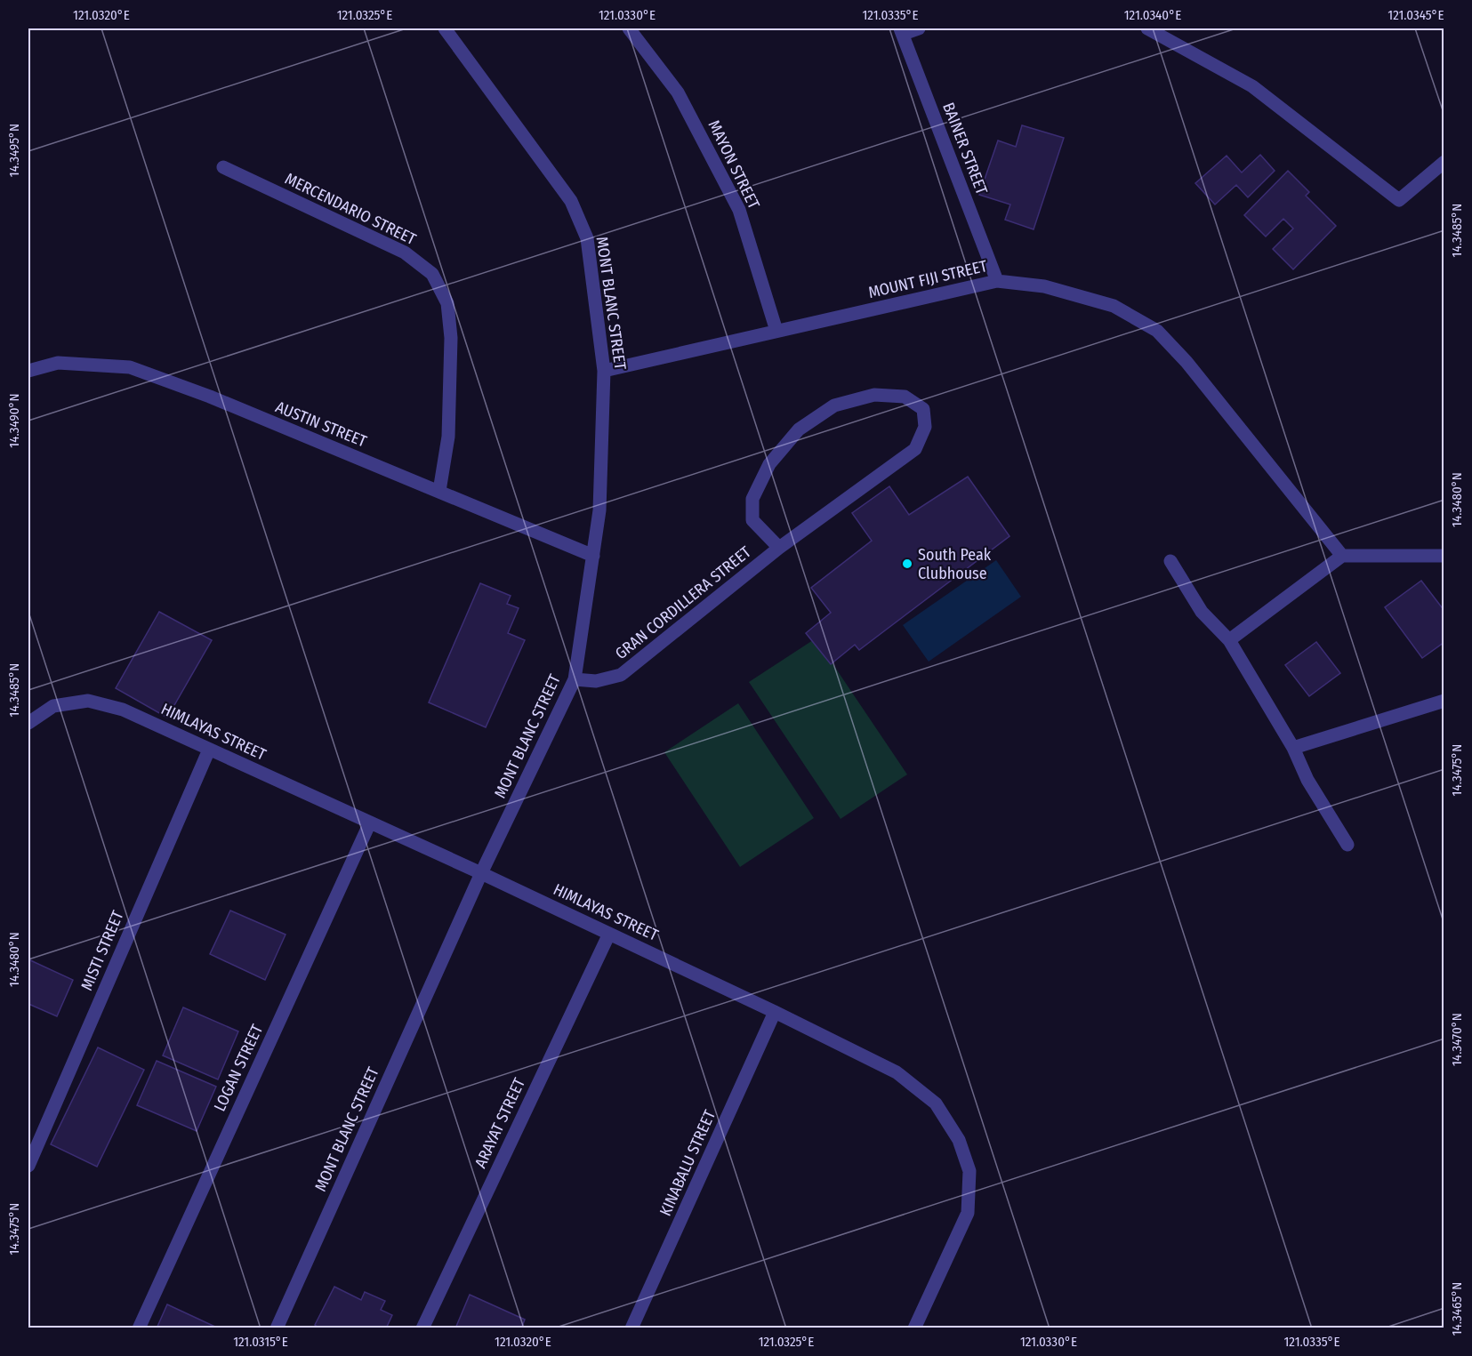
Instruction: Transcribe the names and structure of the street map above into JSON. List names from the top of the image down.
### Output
{
  "streets": {
    "street": [
      "BAINER STREET",
      "MAYON STREET",
      "MERCENDARIO STREET",
      "MOUNT FIJI STREET",
      "MONT BLANC STREET",
      "AUSTIN STREET",
      "GRAN CORDILLERA STREET",
      "HIMLAYAS STREET",
      "MISTI STREET",
      "LOGAN STREET",
      "ARAYAT STREET",
      "KINABALU STREET"
    ]
  },
  "crossings": [
    ["BAINER STREET", "MOUNT FIJI STREET"],
    ["MAYON STREET", "MOUNT FIJI STREET"],
    ["MERCENDARIO STREET", "AUSTIN STREET"],
    ["MOUNT FIJI STREET", "MONT BLANC STREET"],
    ["MONT BLANC STREET", "AUSTIN STREET"],
    ["MONT BLANC STREET", "GRAN CORDILLERA STREET"],
    ["MONT BLANC STREET", "HIMLAYAS STREET"],
    ["HIMLAYAS STREET", "MISTI STREET"],
    ["HIMLAYAS STREET", "LOGAN STREET"],
    ["HIMLAYAS STREET", "ARAYAT STREET"],
    ["HIMLAYAS STREET", "KINABALU STREET"]
  ],
  "places": ["South Peak Clubhouse"],
  "coordinates": [
    "121.0320°E",
    "121.0325°E",
    "121.0330°E",
    "121.0335°E",
    "121.0340°E",
    "121.0345°E",
    "14.3495°N",
    "14.3485°N",
    "14.3490°N",
    "14.3480°N",
    "14.3475°N",
    "14.3470°N",
    "14.3465°N",
    "121.0315°E"
  ]
}
